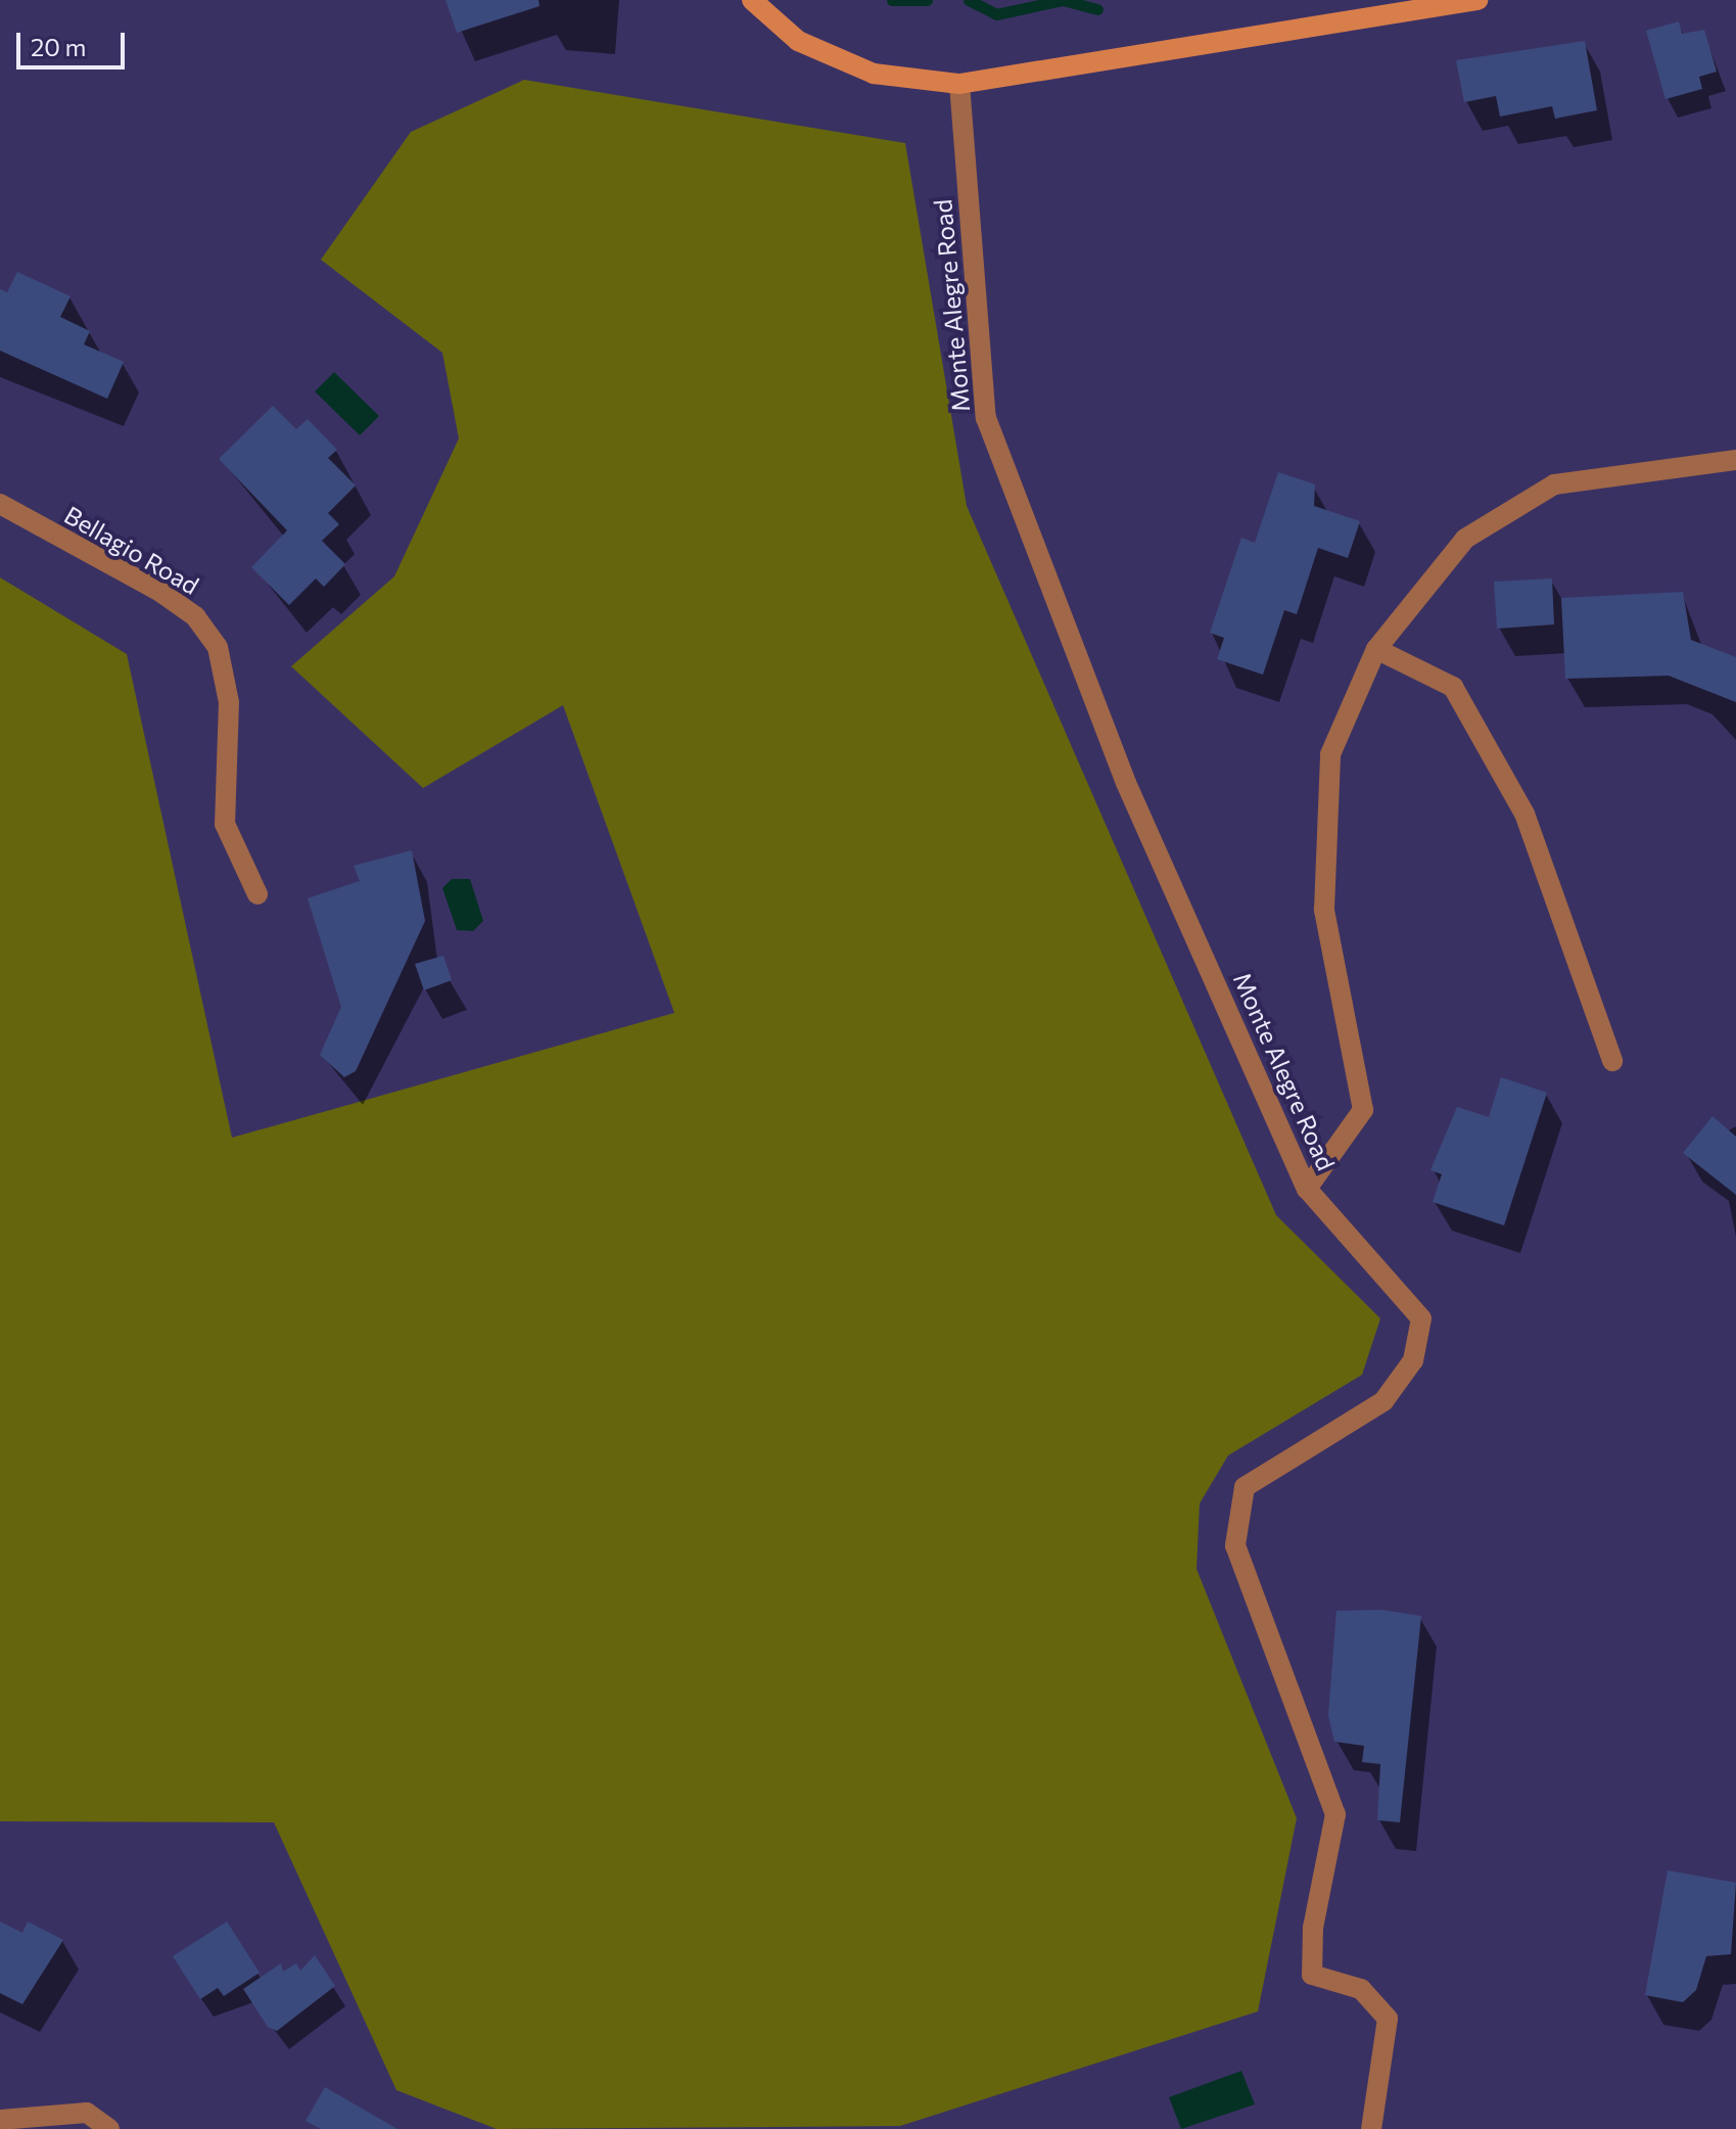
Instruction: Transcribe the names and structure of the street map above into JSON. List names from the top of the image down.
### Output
{
  "streets": {
    "street": ["Monte Alegre Road", "Bellagio Road"]
  },
  "scale_bar": "20 m"
}
